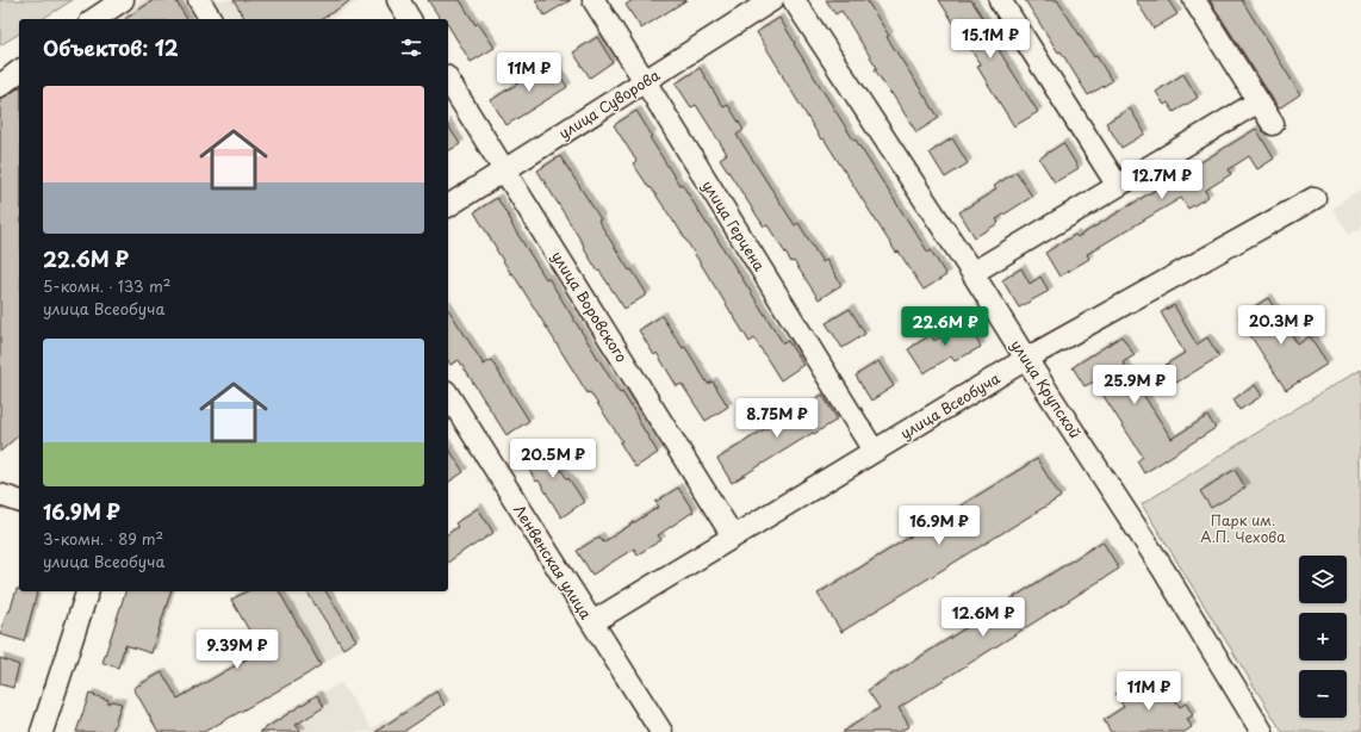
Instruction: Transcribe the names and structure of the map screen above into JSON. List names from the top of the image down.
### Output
{
  "streets": {
    "street": [
      "улица Суворова",
      "улица Герцена",
      "улица Воровского",
      "улица Крупской",
      "улица Всеобуча",
      "Ленвенская улица"
    ]
  },
  "crossings": [
    ["улица Суворова", "улица Герцена"],
    ["улица Суворова", "улица Воровского"],
    ["улица Герцена", "улица Всеобуча"],
    ["улица Воровского", "улица Всеобуча"],
    ["улица Крупской", "улица Всеобуча"],
    ["улица Всеобуча", "Ленвенская улица"]
  ],
  "parks": ["Парк им. А.П. Чехова"],
  "page": {
    "price": [
      "15.1M ₽",
      "11M ₽",
      "12.7M ₽",
      "20.3M ₽",
      "22.6M ₽",
      "25.9M ₽",
      "8.75M ₽",
      "20.5M ₽",
      "16.9M ₽",
      "12.6M ₽",
      "9.39M ₽",
      "11M ₽"
    ],
    "heading": "Объектов: 12",
    "list": [
      {
        "name": "22.6M ₽",
        "note": "5-комн. · 133 m² · улица Всеобуча"
      },
      {
        "name": "16.9M ₽",
        "note": "3-комн. · 89 m² · улица Всеобуча"
      }
    ],
    "map_buttons": ["+", "−"]
  }
}
